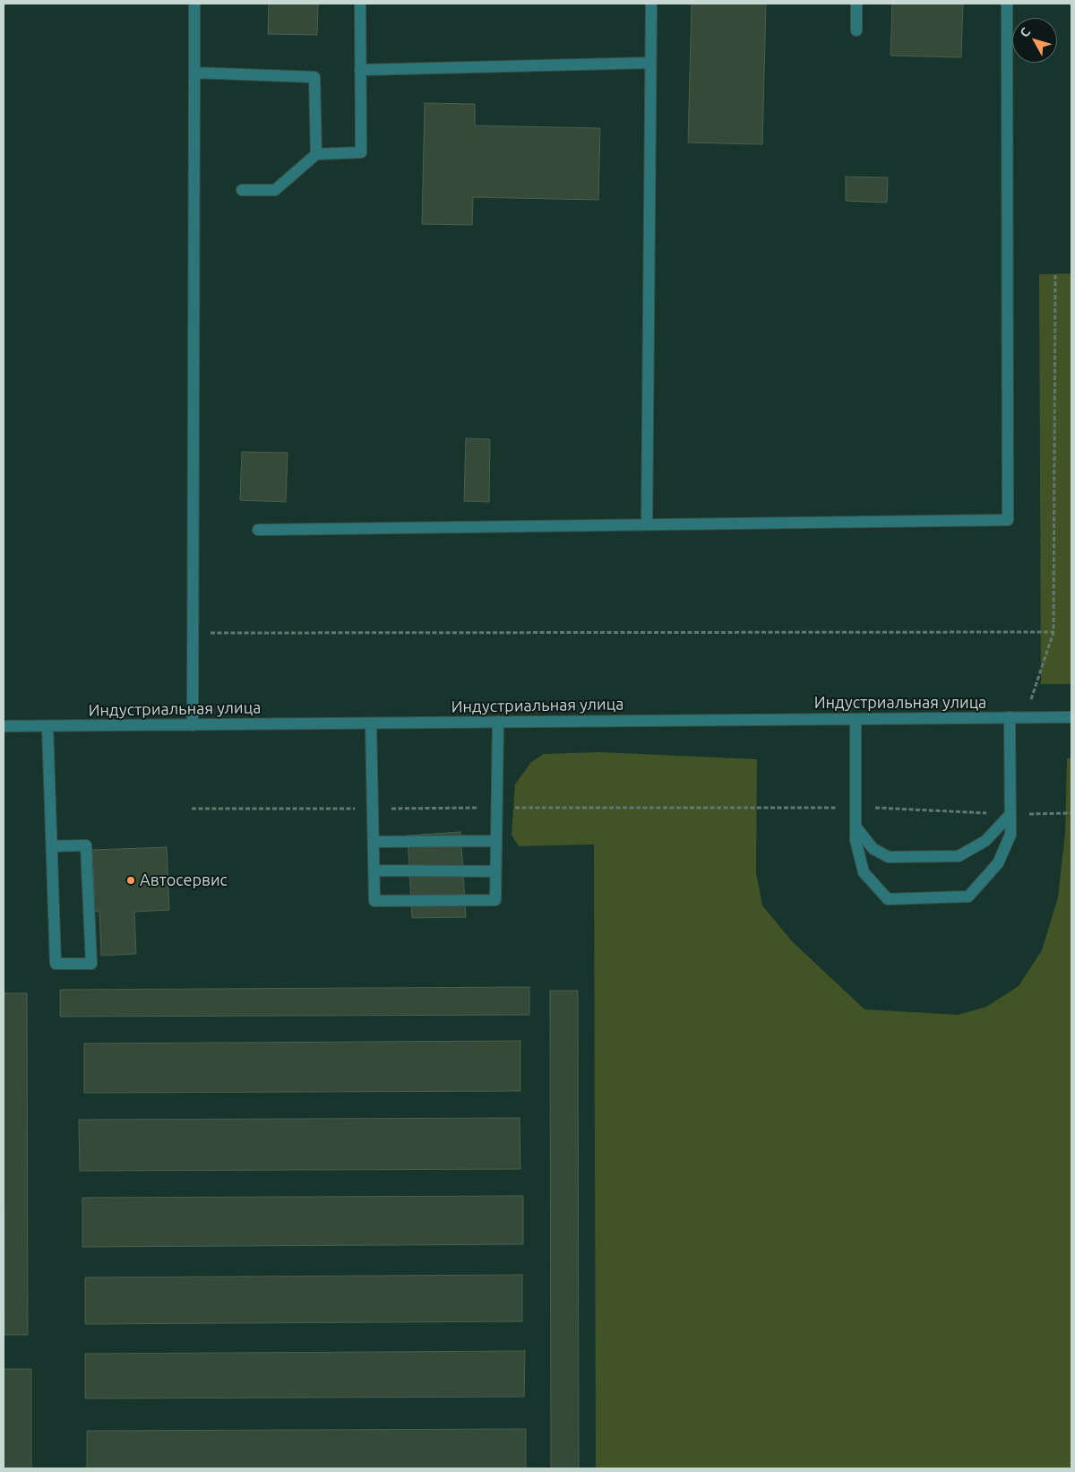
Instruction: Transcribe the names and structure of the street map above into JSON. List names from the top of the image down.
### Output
{
  "streets": {
    "street": ["Индустриальная улица"]
  },
  "places": ["Автосервис"],
  "north": "top left"
}
